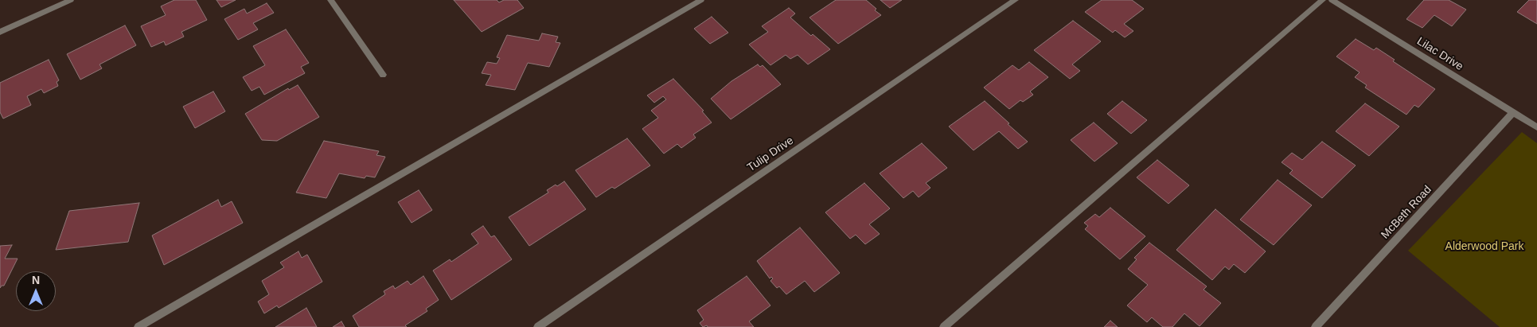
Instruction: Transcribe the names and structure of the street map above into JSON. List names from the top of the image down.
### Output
{
  "streets": {
    "street": ["Lilac Drive", "Tulip Drive", "McBeth Road"]
  },
  "crossings": [
    ["Lilac Drive", "McBeth Road"]
  ],
  "parks": ["Alderwood Park"],
  "north": "top"
}
